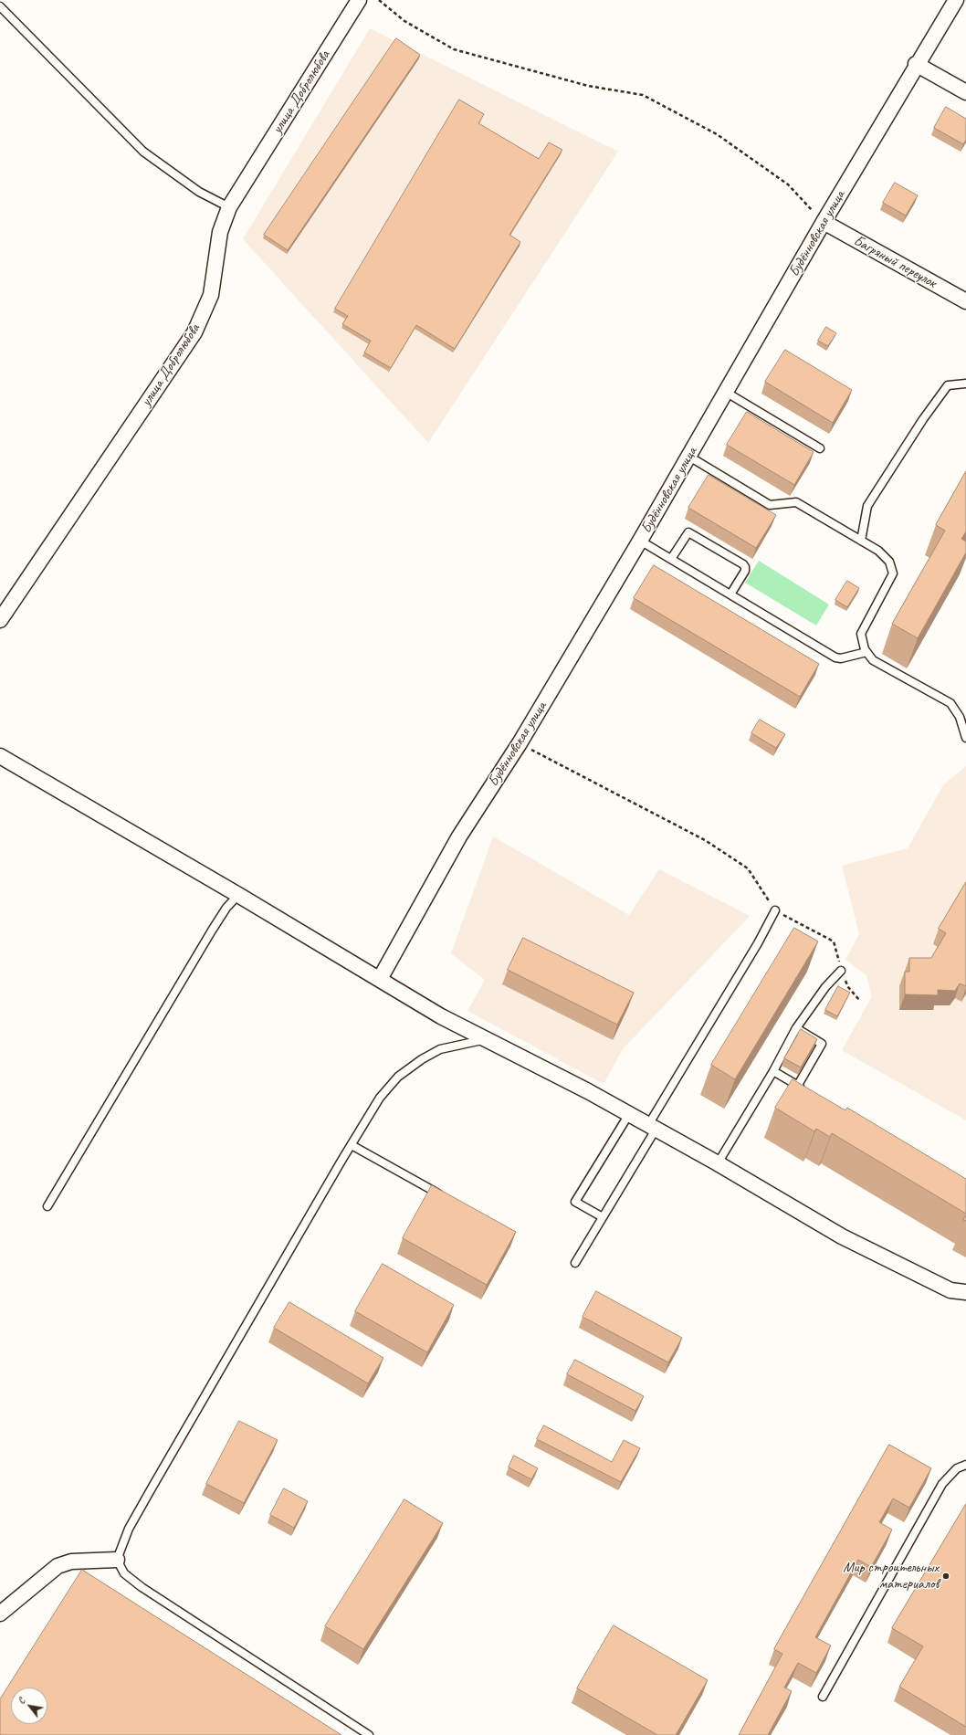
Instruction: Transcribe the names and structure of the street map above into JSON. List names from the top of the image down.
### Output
{
  "streets": {
    "street": ["улица Добролюбова", "Будённовская улица", "Багряный переулок"]
  },
  "crossings": [
    ["Будённовская улица", "Багряный переулок"]
  ],
  "places": ["Мир строительных материалов"],
  "north": "top left"
}
